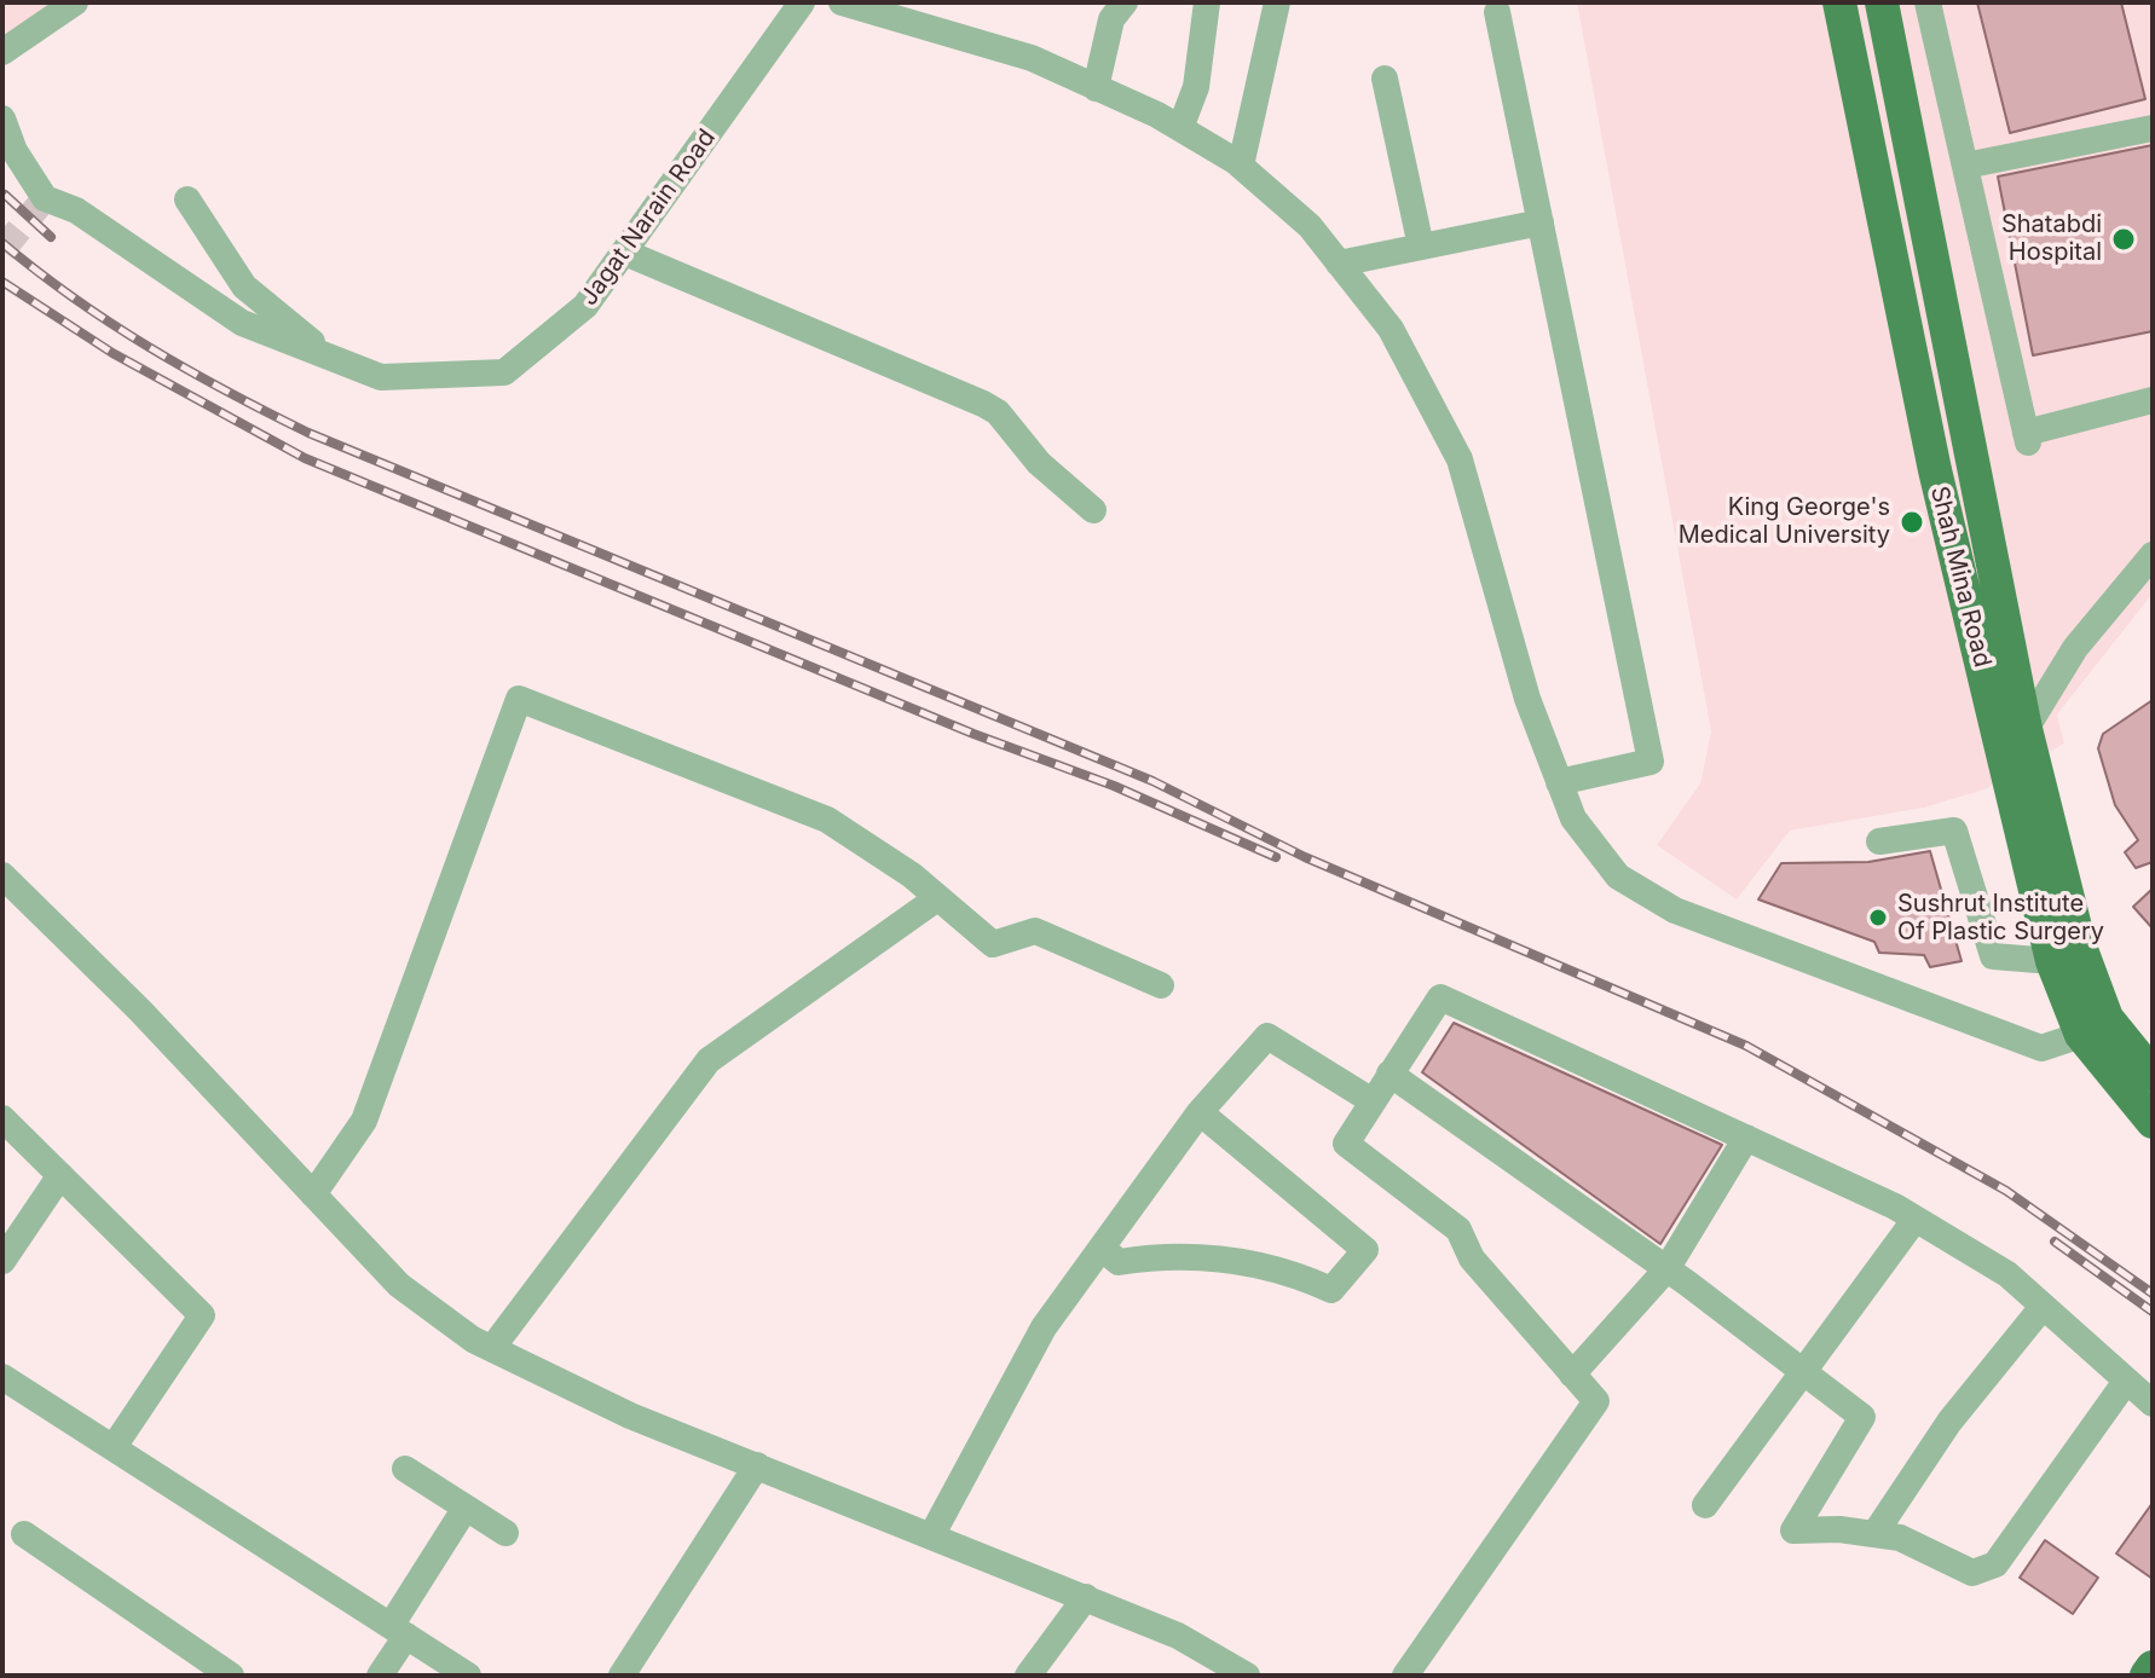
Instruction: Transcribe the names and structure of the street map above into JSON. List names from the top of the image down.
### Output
{
  "streets": {
    "main road": ["Shah Mina Road"],
    "street": ["Jagat Narain Road"]
  },
  "places": ["Shatabdi Hospital", "King George's Medical University", "Sushrut Institute Of Plastic Surgery"]
}
